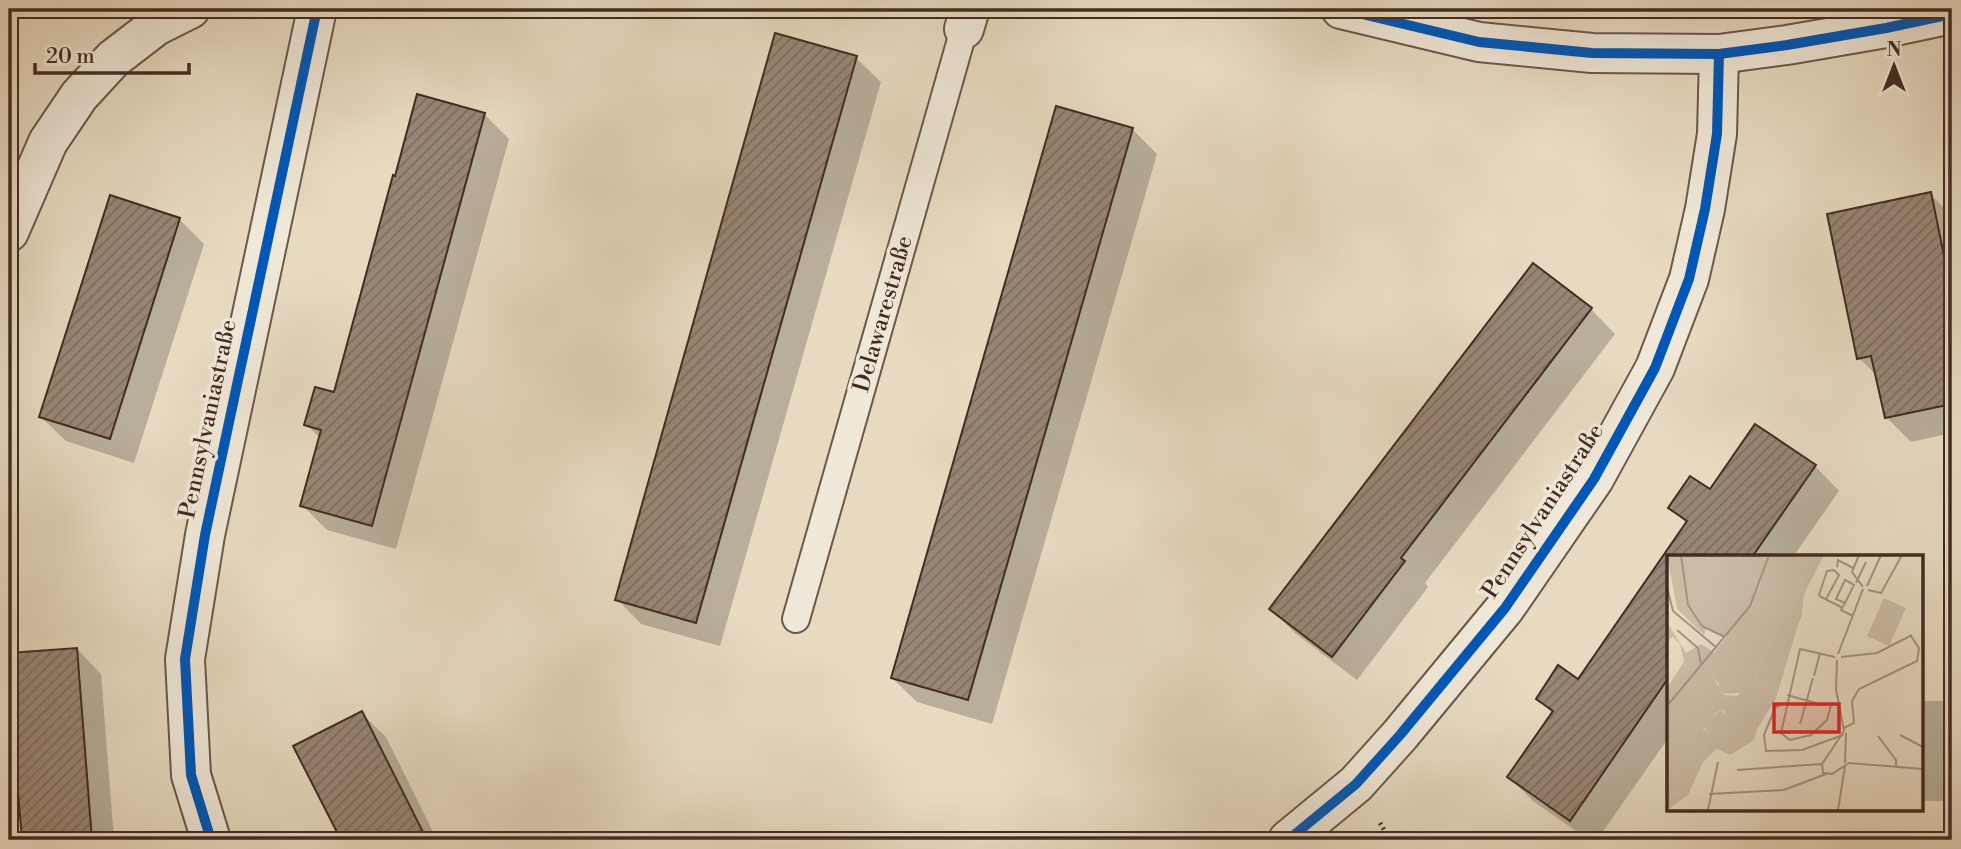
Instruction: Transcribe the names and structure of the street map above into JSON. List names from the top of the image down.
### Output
{
  "streets": {
    "street": ["Pennsylvaniastraße"],
    "lane": ["Delawarestraße"]
  },
  "scale_bar": "20 m",
  "north": "top"
}
